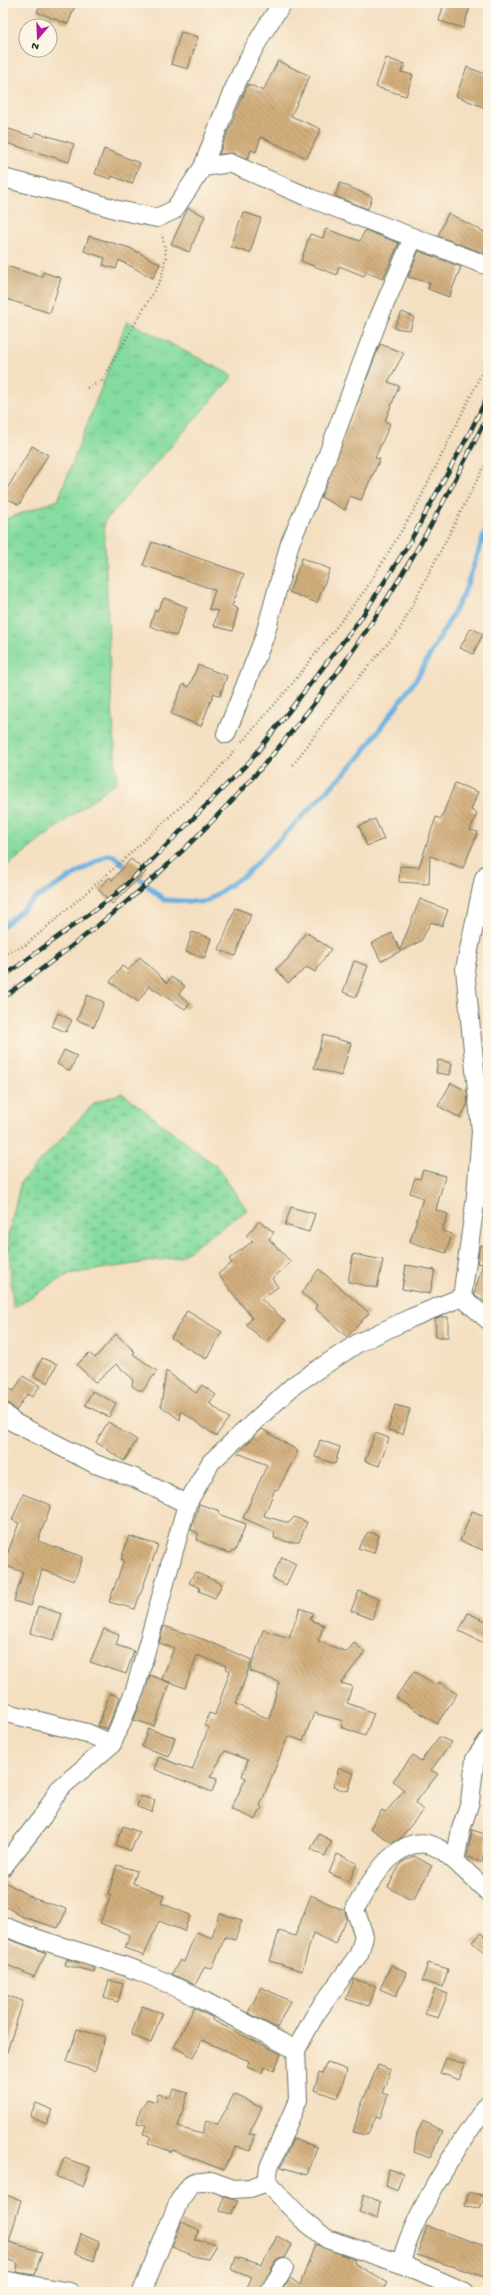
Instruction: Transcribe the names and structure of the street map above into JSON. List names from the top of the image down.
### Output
{
  "north": "bottom"
}
